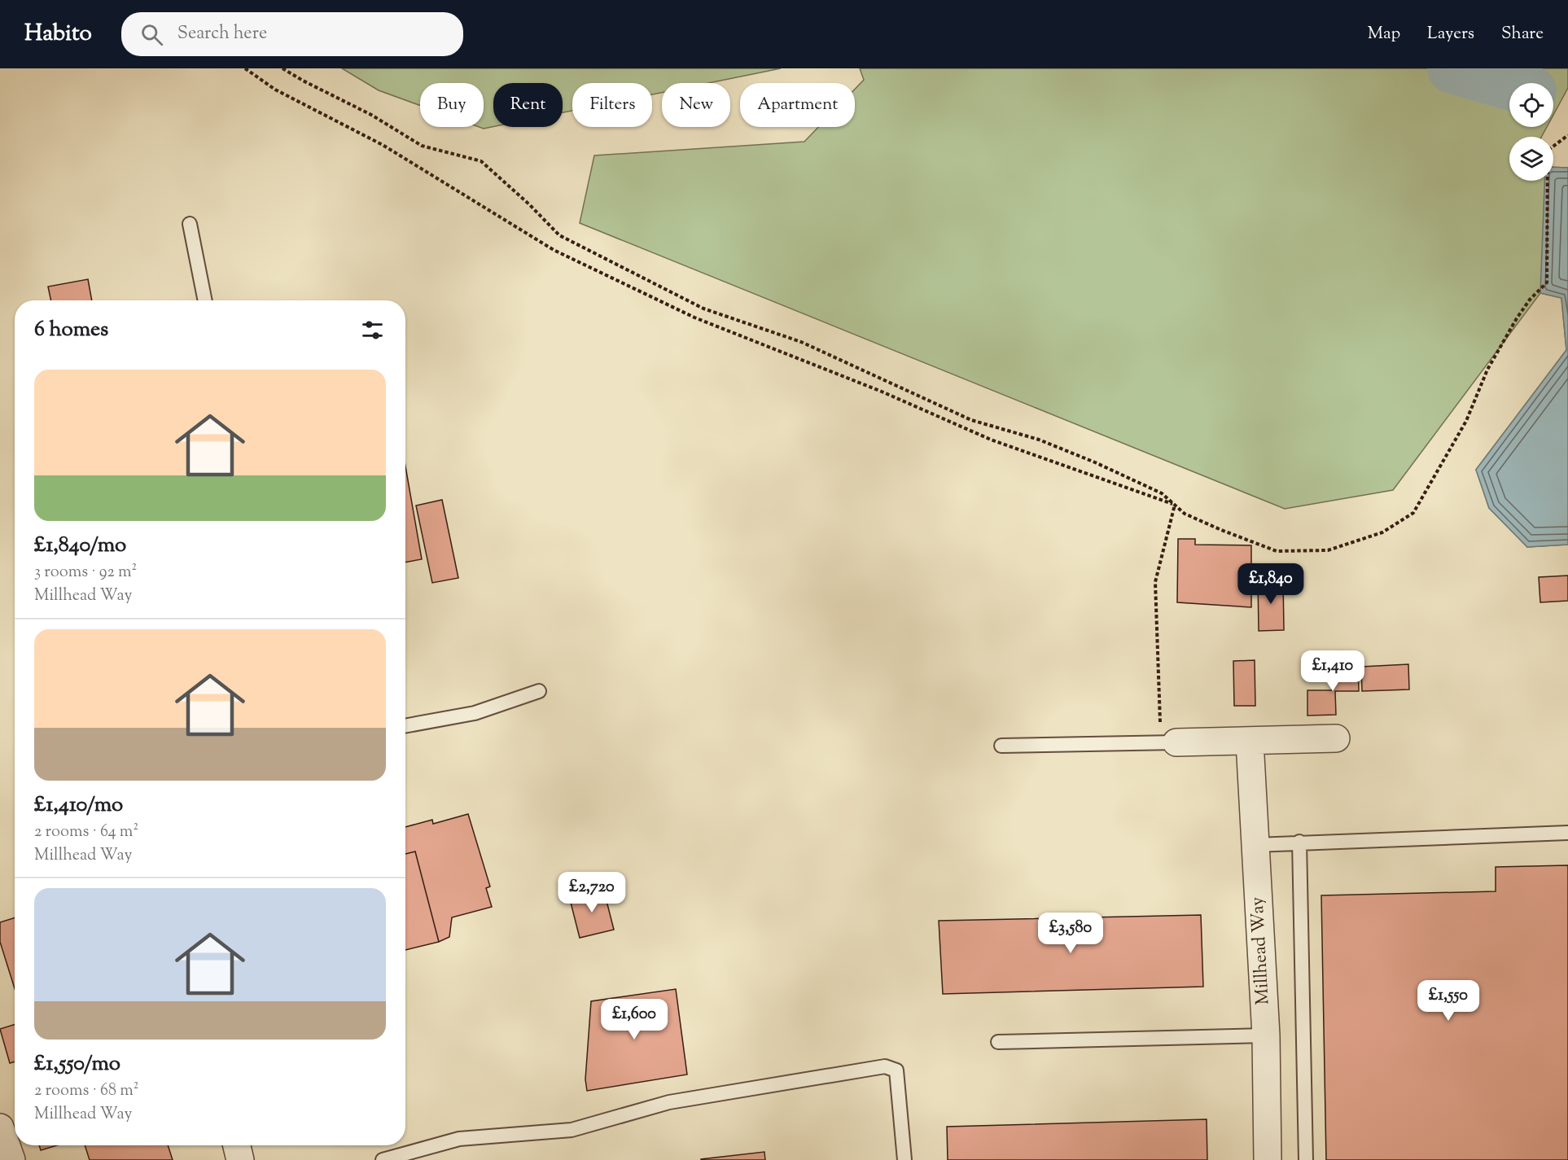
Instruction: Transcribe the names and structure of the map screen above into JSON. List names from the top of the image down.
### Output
{
  "streets": {
    "street": ["Millhead Way"]
  },
  "page": {
    "header": "Habito",
    "search": "Search here",
    "nav": ["Map", "Layers", "Share"],
    "chip": [
      "Buy",
      "Rent",
      "Filters",
      "New",
      "Apartment"
    ],
    "heading": "6 homes",
    "list": [
      {
        "name": "£1,840/mo",
        "note": "3 rooms · 92 m² · Millhead Way"
      },
      {
        "name": "£1,410/mo",
        "note": "2 rooms · 64 m² · Millhead Way"
      },
      {
        "name": "£1,550/mo",
        "note": "2 rooms · 68 m² · Millhead Way"
      }
    ],
    "price": [
      "£1,840",
      "£1,410",
      "£2,720",
      "£3,580",
      "£1,550",
      "£1,600"
    ]
  }
}
